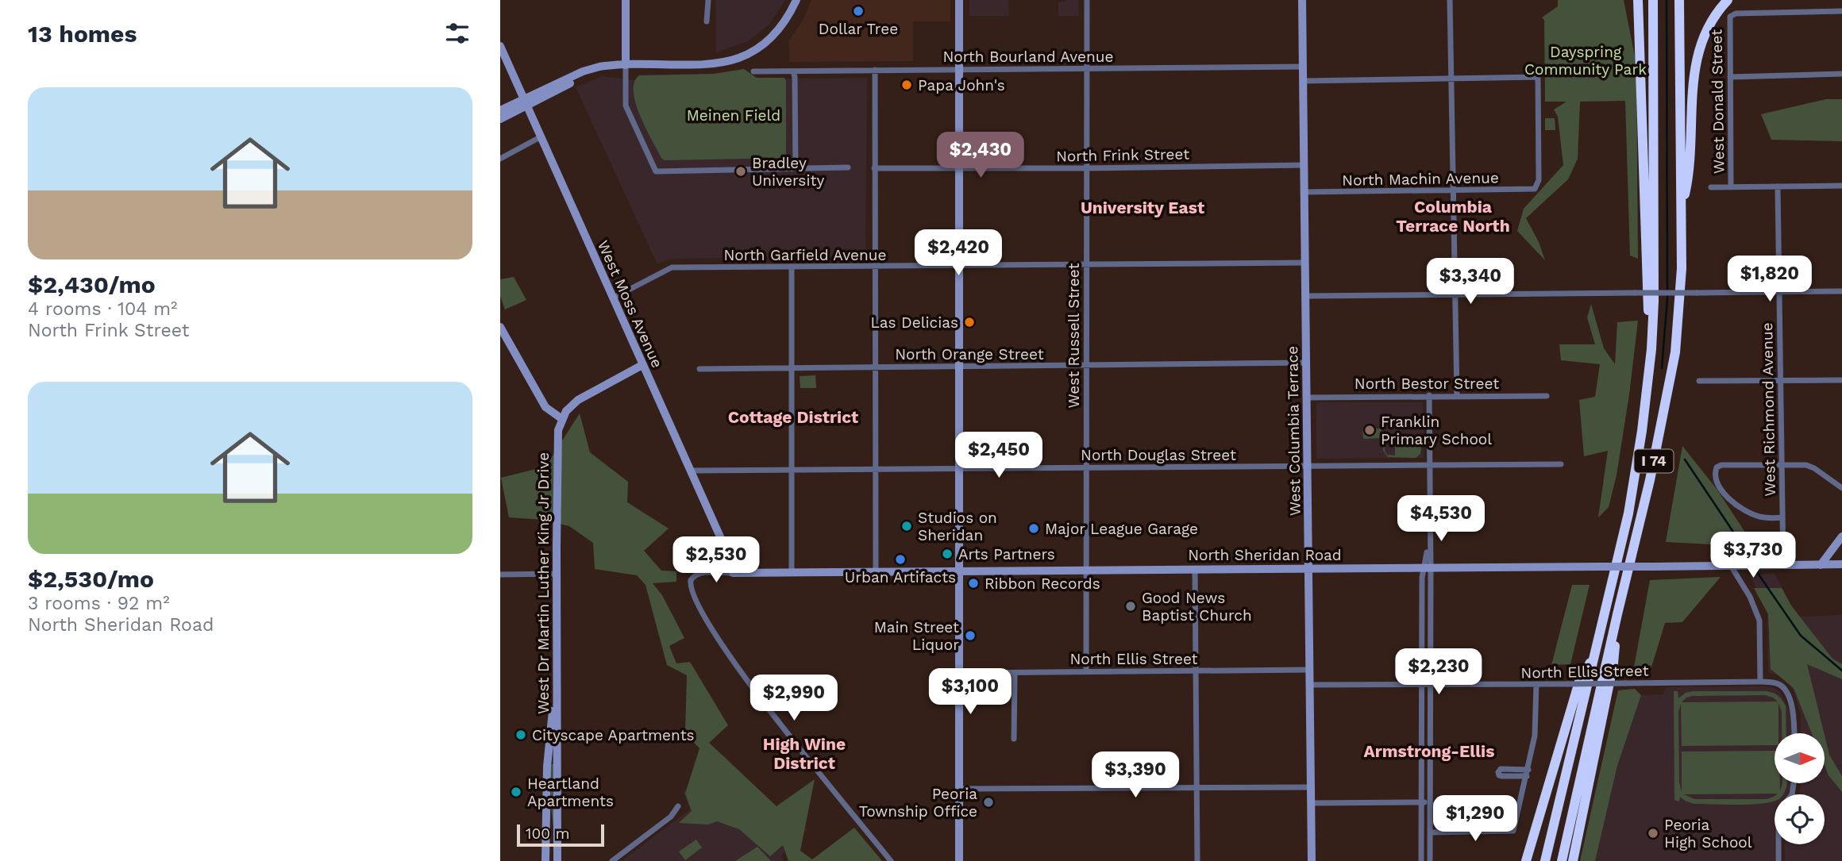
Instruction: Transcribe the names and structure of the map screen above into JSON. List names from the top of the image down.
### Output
{
  "streets": {
    "highway": ["I 74"],
    "main road": [
      "West Moss Avenue",
      "West Columbia Terrace",
      "North Sheridan Road",
      "West Dr Martin Luther King Jr Drive"
    ],
    "street": [
      "North Bourland Avenue",
      "West Donald Street",
      "North Frink Street",
      "North Machin Avenue",
      "North Garfield Avenue",
      "West Russell Street",
      "North Orange Street",
      "North Bestor Street",
      "West Richmond Avenue",
      "North Douglas Street",
      "North Ellis Street"
    ]
  },
  "crossings": [
    ["North Bourland Avenue", "West Russell Street"],
    ["North Bourland Avenue", "West Columbia Terrace"],
    ["North Frink Street", "West Russell Street"],
    ["North Frink Street", "West Columbia Terrace"],
    ["North Machin Avenue", "West Columbia Terrace"],
    ["North Garfield Avenue", "West Moss Avenue"],
    ["North Garfield Avenue", "West Russell Street"],
    ["North Garfield Avenue", "West Columbia Terrace"],
    ["West Moss Avenue", "North Douglas Street"],
    ["West Moss Avenue", "North Sheridan Road"],
    ["West Russell Street", "North Orange Street"],
    ["West Russell Street", "North Douglas Street"],
    ["West Russell Street", "North Sheridan Road"],
    ["West Russell Street", "North Ellis Street"],
    ["North Orange Street", "West Columbia Terrace"],
    ["North Bestor Street", "West Columbia Terrace"],
    ["West Richmond Avenue", "North Sheridan Road"],
    ["West Columbia Terrace", "North Douglas Street"],
    ["West Columbia Terrace", "North Sheridan Road"],
    ["West Columbia Terrace", "North Ellis Street"]
  ],
  "districts": [
    "Columbia Terrace North",
    "University East",
    "Cottage District",
    "High Wine District",
    "Armstrong-Ellis"
  ],
  "parks": ["Dayspring Community Park", "Meinen Field"],
  "places": [
    "Dollar Tree",
    "Papa John's",
    "Bradley University",
    "Las Delicias",
    "Franklin Primary School",
    "Studios on Sheridan",
    "Major League Garage",
    "Arts Partners",
    "Urban Artifacts",
    "Ribbon Records",
    "Good News Baptist Church",
    "Main Street Liquor",
    "Cityscape Apartments",
    "Heartland Apartments",
    "Peoria Township Office",
    "Peoria High School"
  ],
  "scale_bar": "100 m",
  "north": "right",
  "page": {
    "heading": "13 homes",
    "list": [
      {
        "name": "$2,430/mo",
        "note": "4 rooms · 104 m² · North Frink Street"
      },
      {
        "name": "$2,530/mo",
        "note": "3 rooms · 92 m² · North Sheridan Road"
      }
    ],
    "price": [
      "$2,430",
      "$2,420",
      "$1,820",
      "$3,340",
      "$2,450",
      "$4,530",
      "$3,730",
      "$2,530",
      "$2,230",
      "$3,100",
      "$2,990",
      "$3,390",
      "$1,290"
    ],
    "scale": "100 m"
  }
}
